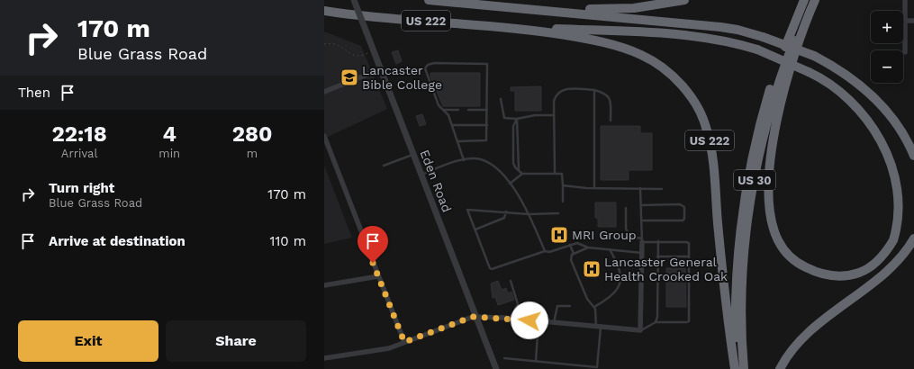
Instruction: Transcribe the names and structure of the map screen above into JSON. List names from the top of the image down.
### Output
{
  "streets": {
    "highway": ["US 222", "US 30"],
    "street": ["Eden Road"]
  },
  "crossings": [
    ["US 222", "US 30"]
  ],
  "places": {
    "school or university": ["Lancaster Bible College"],
    "hospital": ["MRI Group", "Lancaster General Health Crooked Oak"]
  },
  "page": {
    "turn": ["170 m", "Blue Grass Road"],
    "map_buttons": ["+", "−"],
    "then": "Then",
    "eta": [
      "22:18",
      "Arrival",
      "4",
      "min",
      "280",
      "m"
    ],
    "list": [
      {
        "name": "Turn right",
        "note": "Blue Grass Road",
        "value": "170 m"
      },
      {
        "name": "Arrive at destination",
        "value": "110 m"
      }
    ],
    "buttons": ["Exit", "Share"]
  }
}
